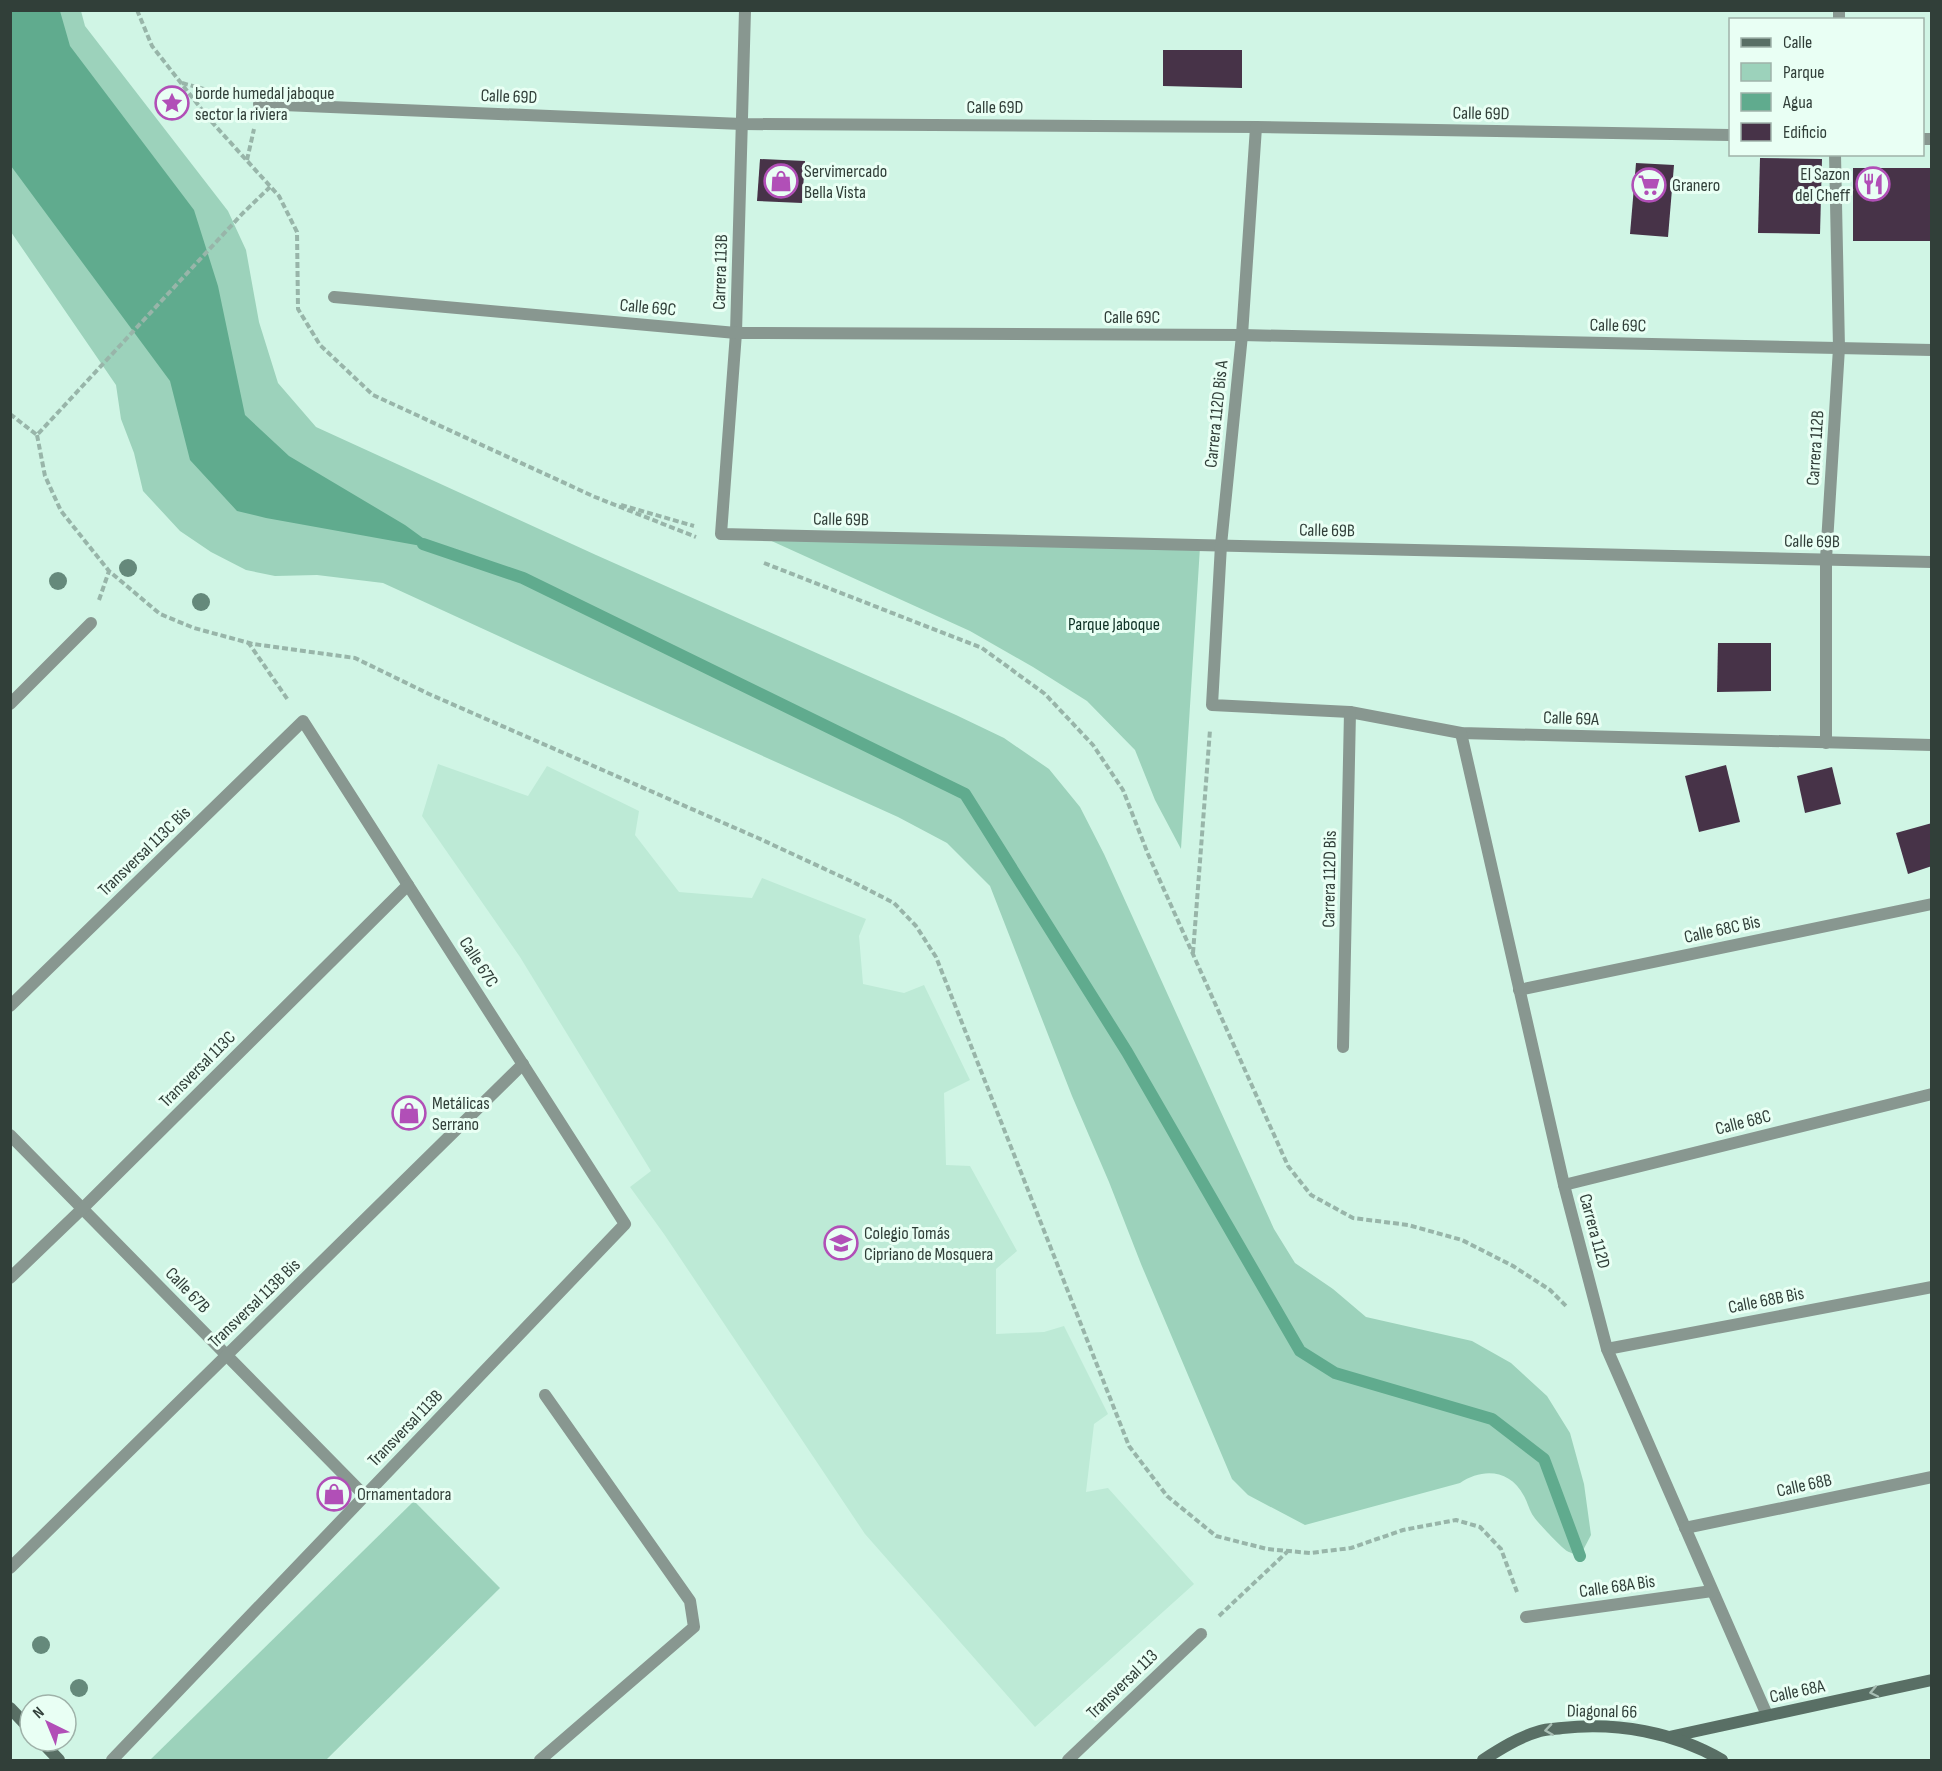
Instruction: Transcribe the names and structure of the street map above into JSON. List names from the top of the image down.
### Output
{
  "streets": {
    "street": [
      "Calle 69D",
      "Carrera 113B",
      "Calle 69C",
      "Carrera 112D Bis A",
      "Carrera 112B",
      "Calle 69B",
      "Calle 69A",
      "Transversal 113C Bis",
      "Carrera 112D Bis",
      "Calle 68C Bis",
      "Calle 67C",
      "Transversal 113C",
      "Calle 68C",
      "Carrera 112D",
      "Calle 67B",
      "Calle 68B Bis",
      "Transversal 113B Bis",
      "Transversal 113B",
      "Calle 68B",
      "Calle 68A Bis",
      "Transversal 113",
      "Calle 68A",
      "Diagonal 66"
    ]
  },
  "crossings": [
    ["Calle 69D", "Carrera 113B"],
    ["Calle 69D", "Carrera 112D Bis A"],
    ["Carrera 113B", "Calle 69C"],
    ["Carrera 113B", "Calle 69B"],
    ["Calle 69C", "Carrera 112D Bis A"],
    ["Calle 69C", "Carrera 112B"],
    ["Carrera 112D Bis A", "Calle 69B"],
    ["Carrera 112D Bis A", "Calle 69A"],
    ["Carrera 112B", "Calle 69B"],
    ["Carrera 112B", "Calle 69A"],
    ["Calle 69A", "Carrera 112D Bis"],
    ["Calle 69A", "Carrera 112D"],
    ["Transversal 113C Bis", "Calle 67C"],
    ["Calle 68C Bis", "Carrera 112D"],
    ["Calle 67C", "Transversal 113C"],
    ["Calle 67C", "Transversal 113B Bis"],
    ["Calle 67C", "Transversal 113B"],
    ["Transversal 113C", "Calle 67B"],
    ["Calle 68C", "Carrera 112D"],
    ["Carrera 112D", "Calle 68B Bis"],
    ["Carrera 112D", "Calle 68B"],
    ["Carrera 112D", "Calle 68A Bis"],
    ["Carrera 112D", "Calle 68A"],
    ["Calle 67B", "Transversal 113B Bis"],
    ["Calle 67B", "Transversal 113B"],
    ["Calle 68A", "Diagonal 66"]
  ],
  "one_way": ["Calle 68A", "Diagonal 66"],
  "parks": ["Parque Jaboque"],
  "places": {
    "place": ["borde humedal jaboque sector la riviera"],
    "shop": ["Servimercado Bella Vista", "Metálicas Serrano", "Ornamentadora"],
    "restaurant": ["El Sazon del Cheff"],
    "supermarket": ["Granero"],
    "school or university": ["Colegio Tomás Cipriano de Mosquera"]
  },
  "legend": [
    "Calle",
    "Parque",
    "Agua",
    "Edificio"
  ],
  "north": "top left"
}
